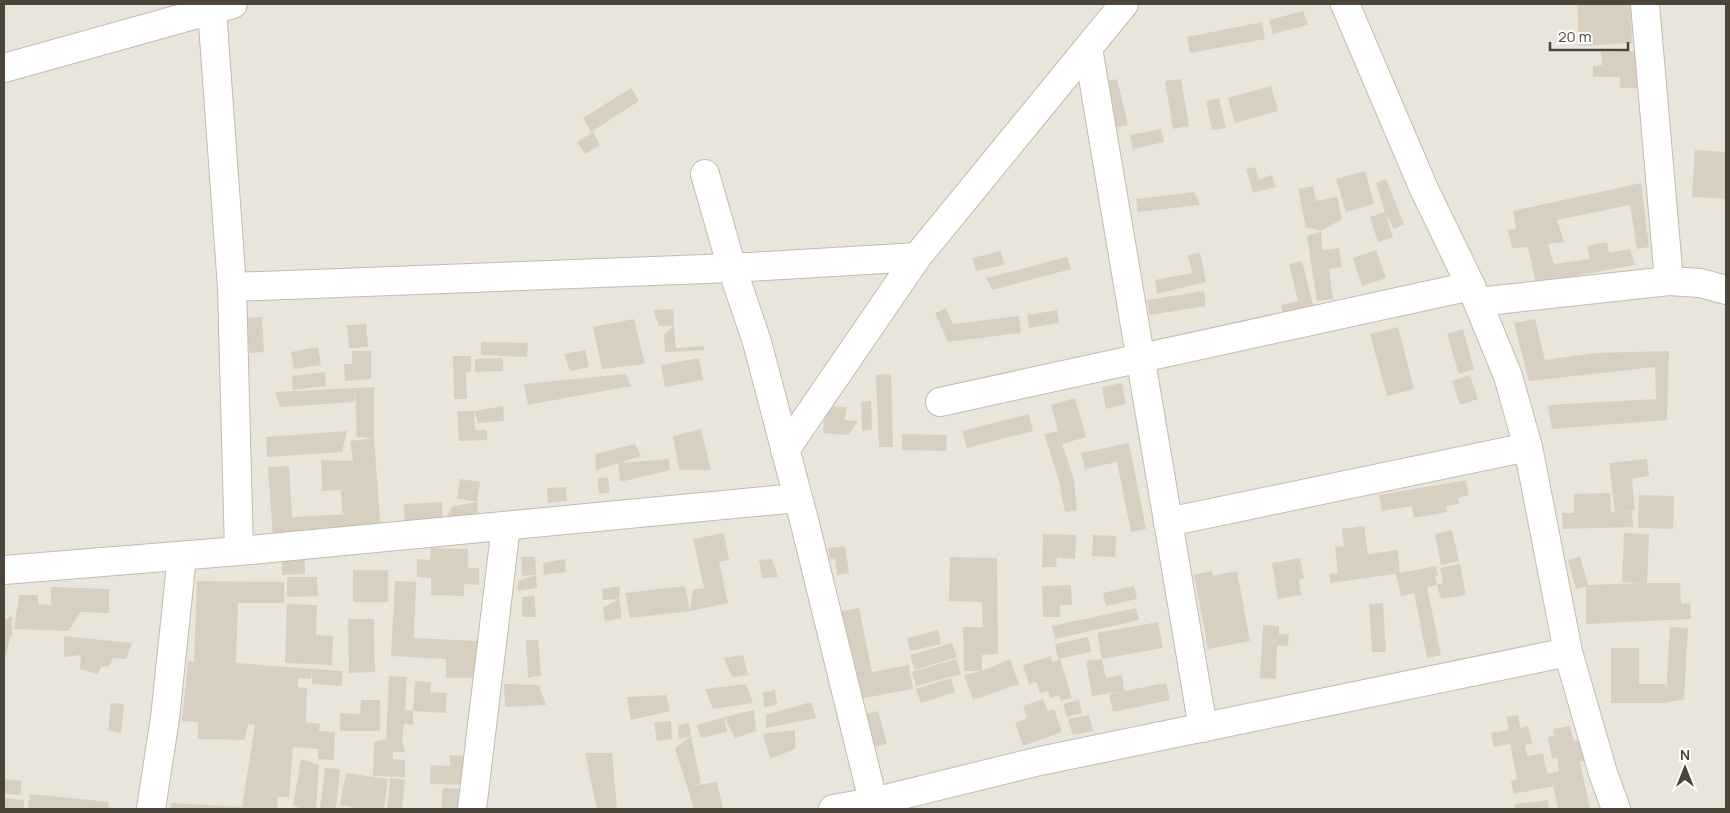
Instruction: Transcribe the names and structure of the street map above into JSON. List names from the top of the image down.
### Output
{
  "scale_bar": "20 m",
  "north": "top"
}
